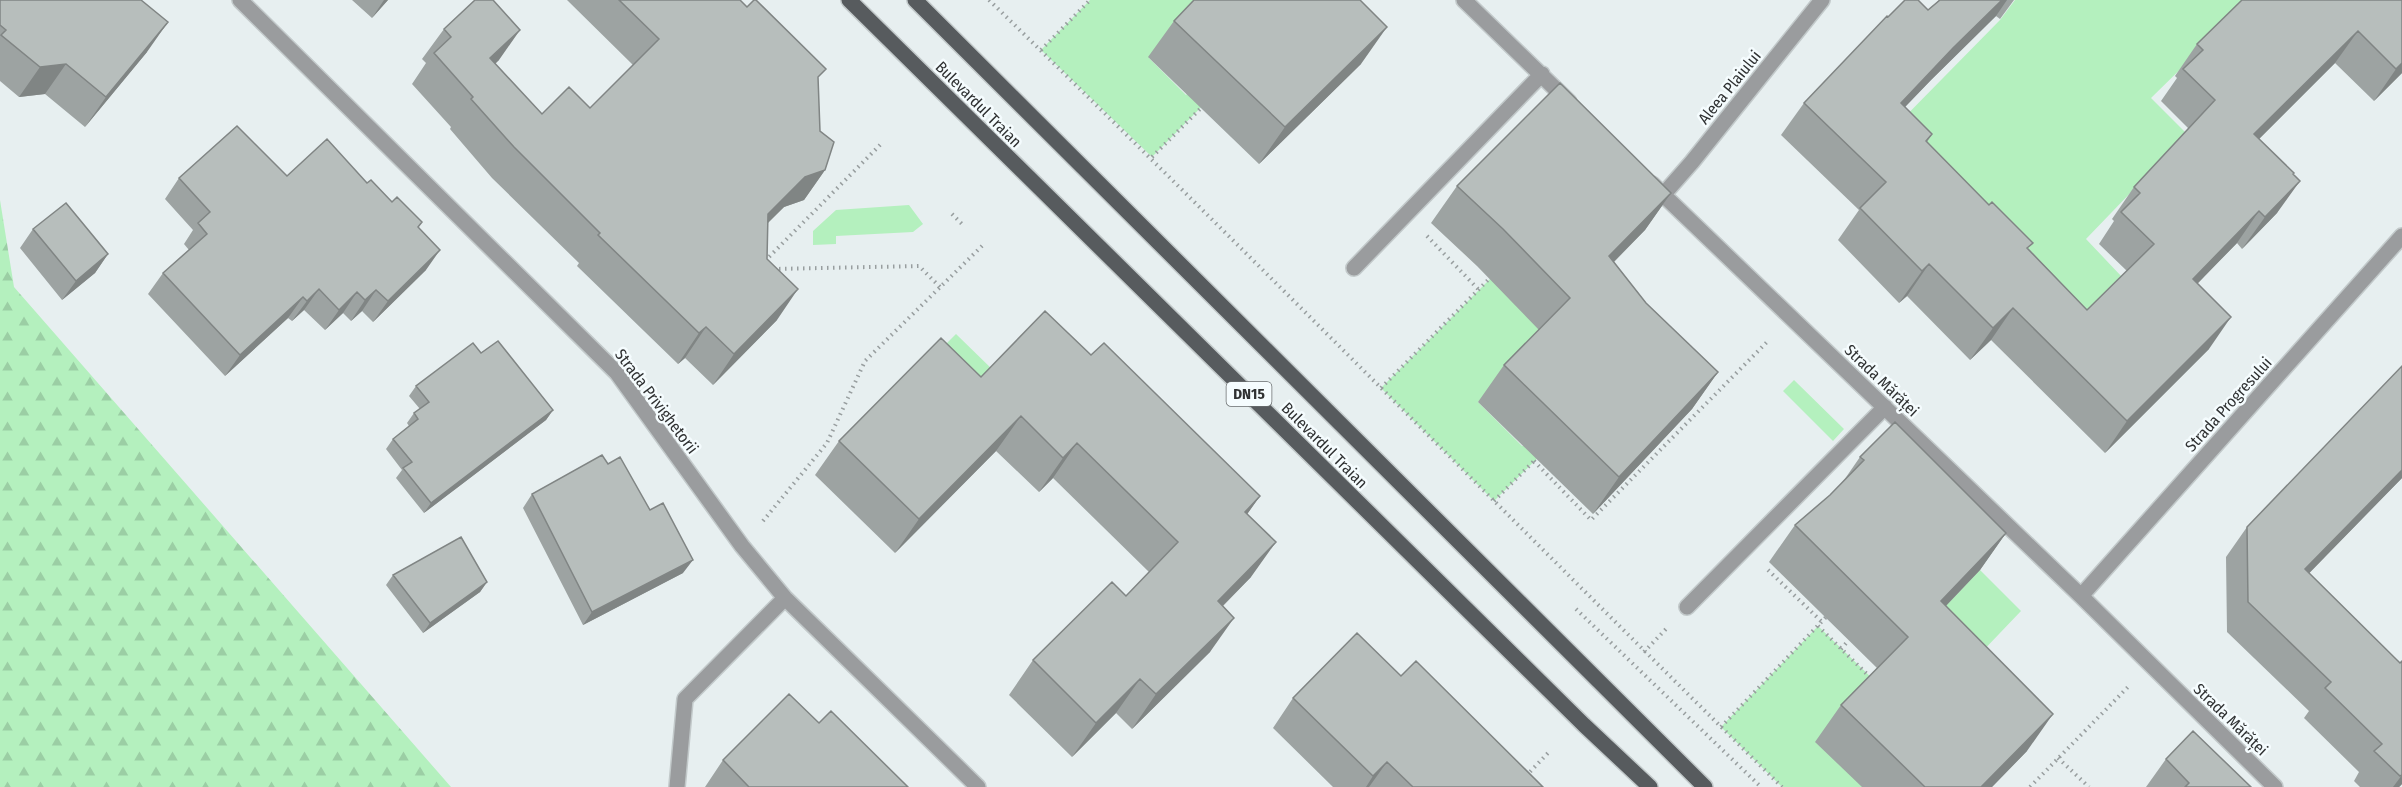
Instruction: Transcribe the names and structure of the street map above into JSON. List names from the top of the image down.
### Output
{
  "streets": {
    "main road": ["Bulevardul Traian", "DN15"],
    "street": [
      "Aleea Plaiului",
      "Strada Mărăței",
      "Strada Privighetorii",
      "Strada Progresului"
    ]
  },
  "crossings": [
    ["Aleea Plaiului", "Strada Mărăței"],
    ["Strada Mărăței", "Strada Progresului"]
  ]
}
